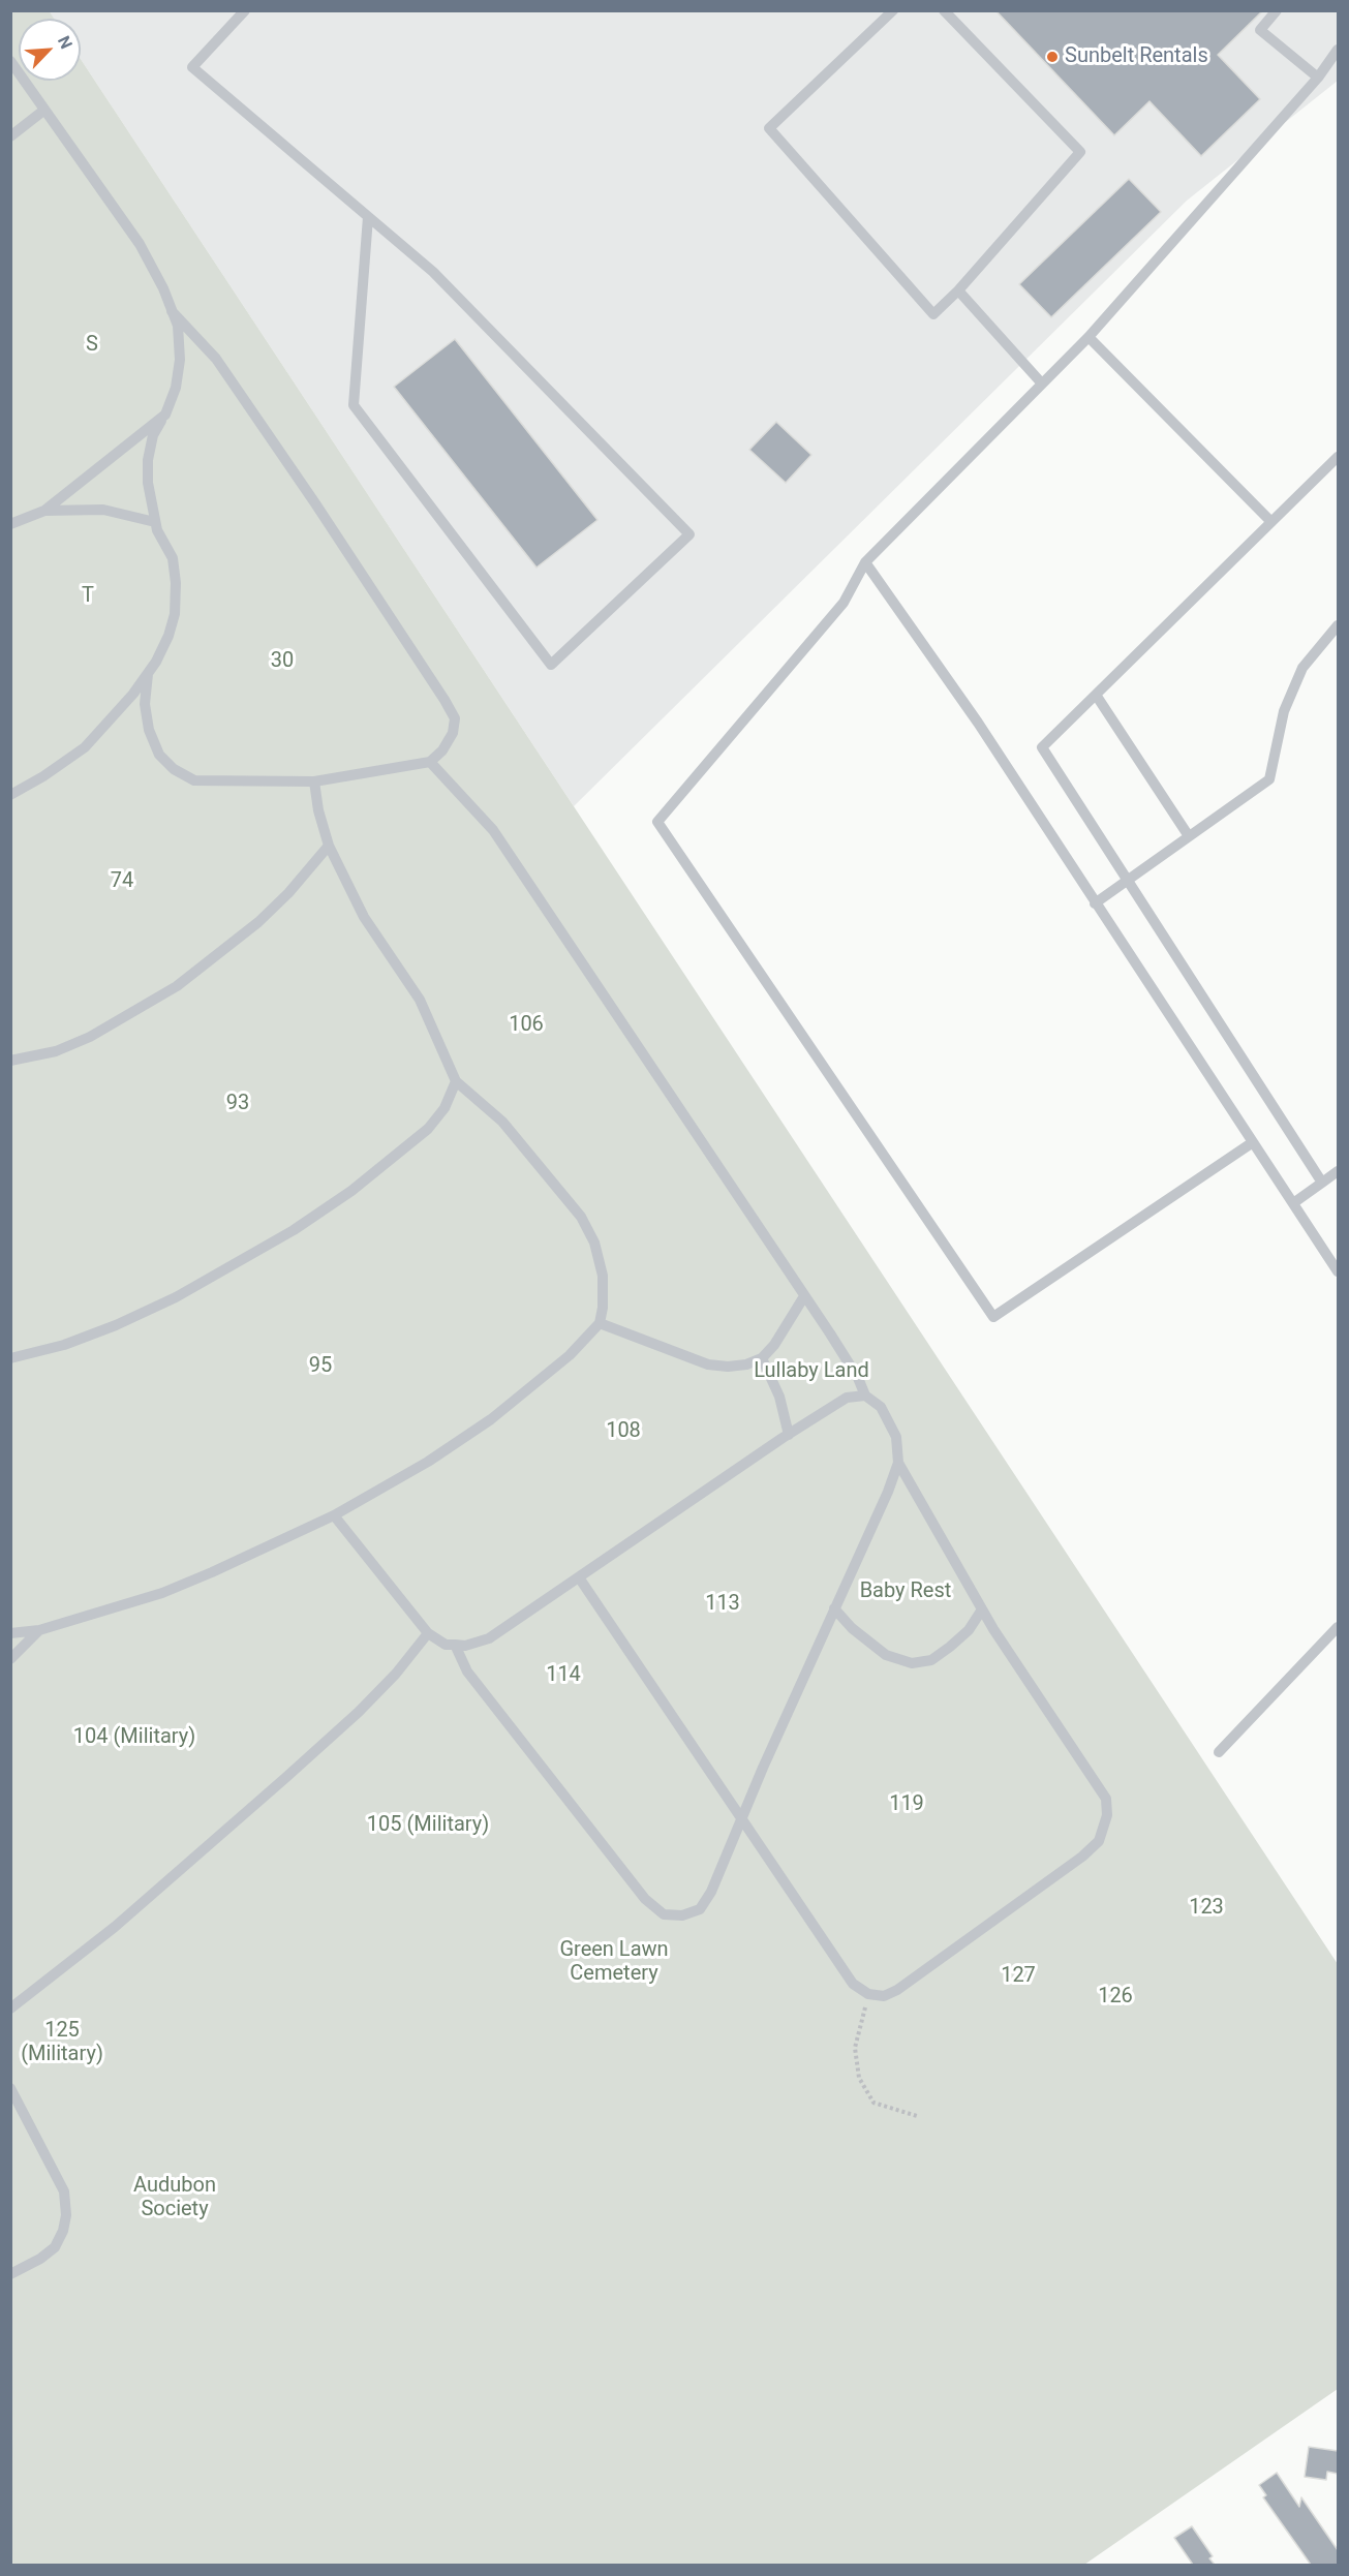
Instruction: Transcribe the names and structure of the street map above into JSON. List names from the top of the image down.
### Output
{
  "parks": [
    "S",
    "T",
    "30",
    "74",
    "106",
    "93",
    "95",
    "Lullaby Land",
    "108",
    "Baby Rest",
    "113",
    "114",
    "104 (Military)",
    "119",
    "105 (Military)",
    "123",
    "Green Lawn Cemetery",
    "127",
    "126",
    "125 (Military)",
    "Audubon Society"
  ],
  "places": ["Sunbelt Rentals"],
  "north": "top right"
}
